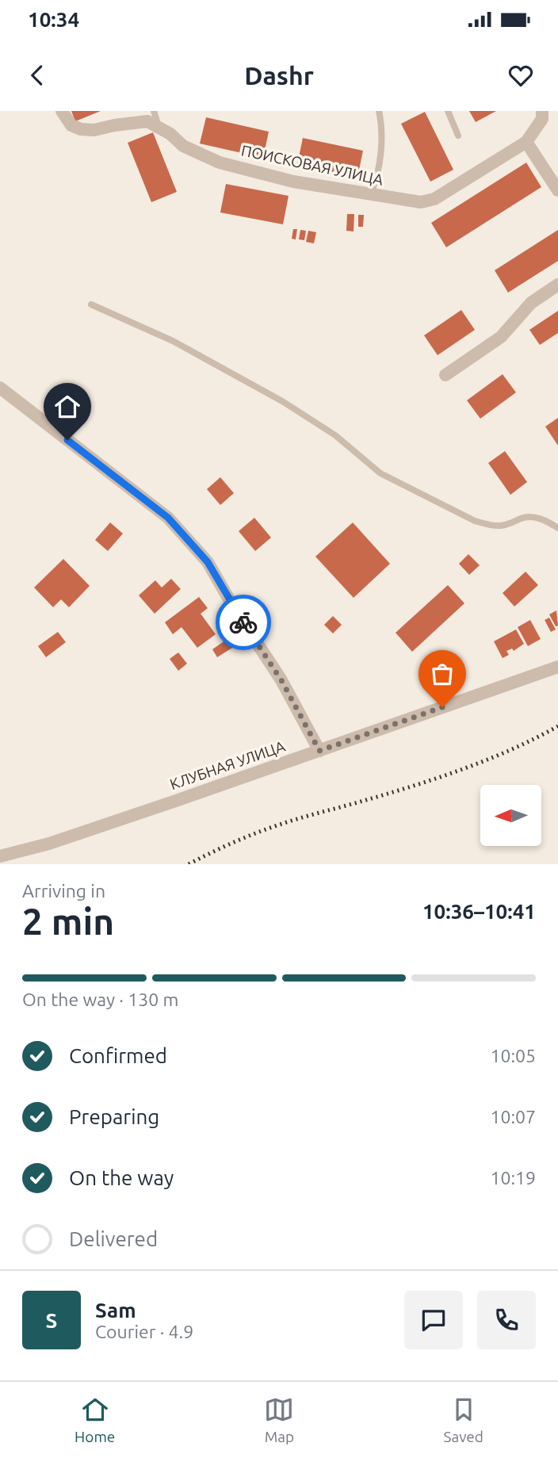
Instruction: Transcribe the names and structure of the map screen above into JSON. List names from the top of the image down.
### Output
{
  "streets": {
    "street": ["ПОИСКОВАЯ УЛИЦА", "КЛУБНАЯ УЛИЦА"]
  },
  "north": "left",
  "page": {
    "status": "10:34",
    "header": "Dashr",
    "heading": ["2 min", "Arriving in", "10:36–10:41"],
    "panel": ["Sam", "Courier · 4.9"],
    "bar": "On the way · 130 m",
    "list": [
      ["Confirmed", "10:05"],
      ["Preparing", "10:07"],
      ["On the way", "10:19"],
      "Delivered"
    ],
    "round": "S",
    "tabs": ["Home", "Map", "Saved"]
  }
}
